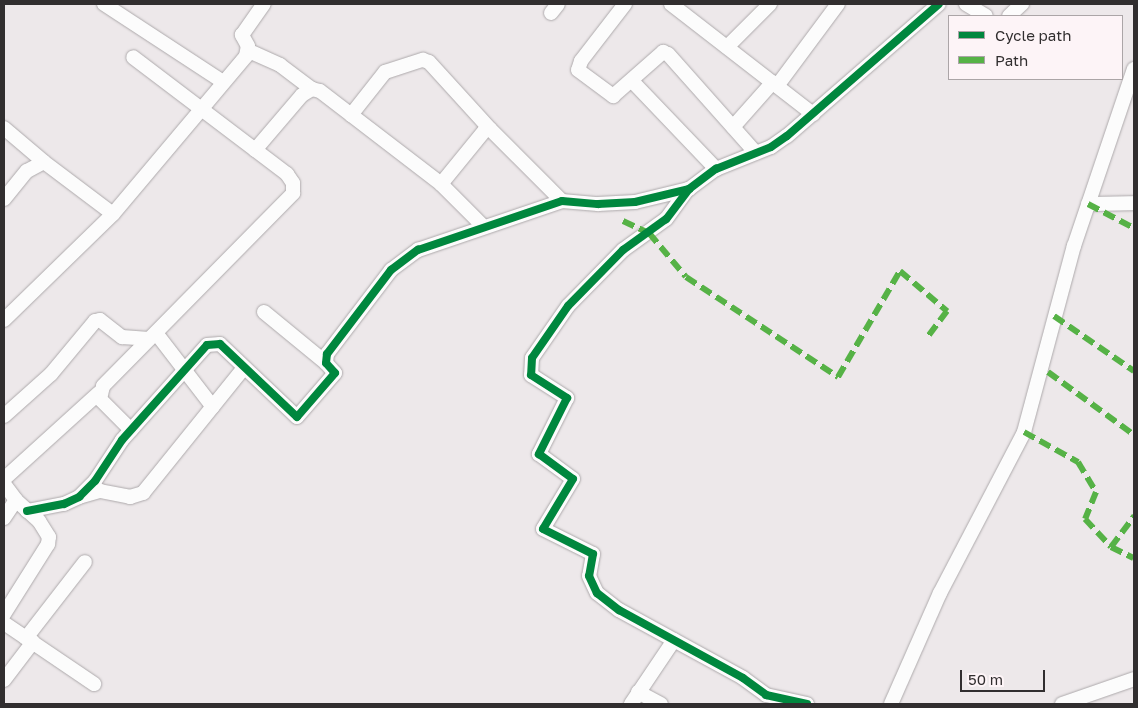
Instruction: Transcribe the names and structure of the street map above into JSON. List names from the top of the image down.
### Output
{
  "legend": ["Cycle path", "Path"],
  "scale_bar": "50 m"
}
